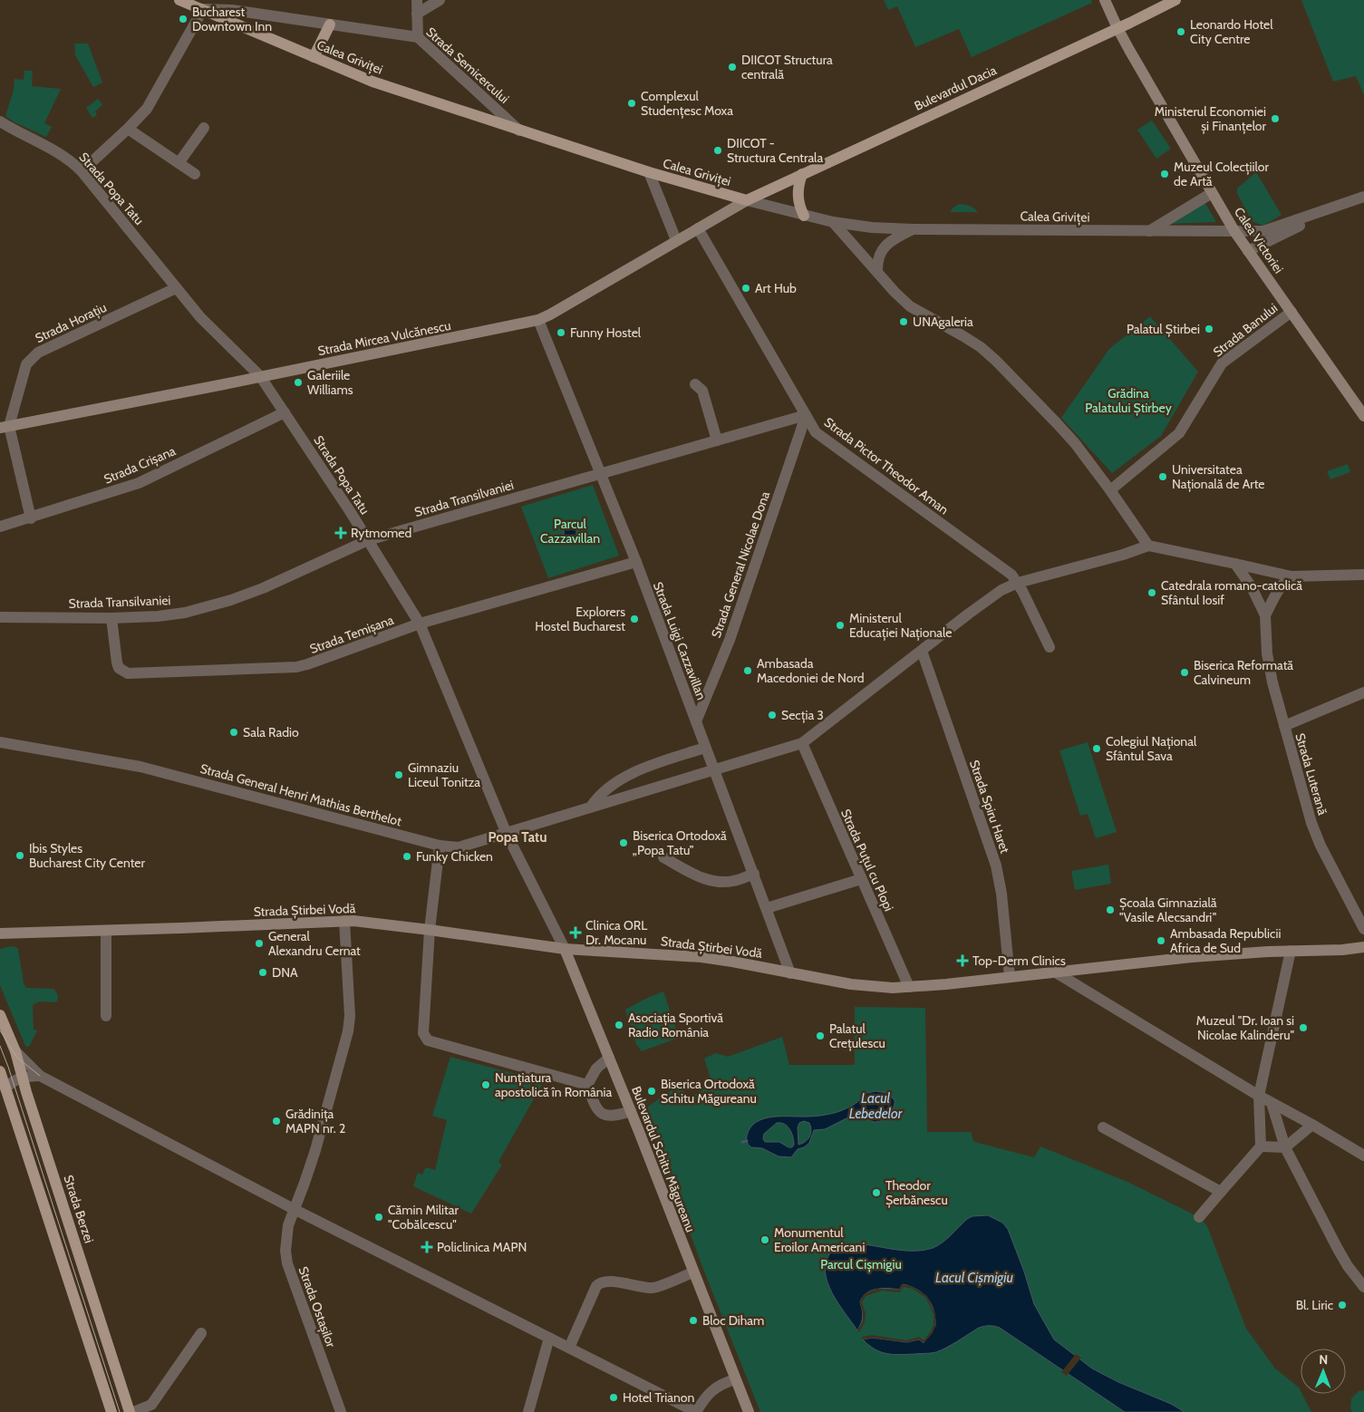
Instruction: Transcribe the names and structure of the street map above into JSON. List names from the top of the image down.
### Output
{
  "streets": {
    "main road": [
      "Calea Griviței",
      "Bulevardul Dacia",
      "Calea Victoriei",
      "Strada Mircea Vulcănescu",
      "Strada Știrbei Vodă",
      "Bulevardul Schitu Măgureanu",
      "Strada Berzei"
    ],
    "street": [
      "Strada Semicercului",
      "Strada Popa Tatu",
      "Strada Horațiu",
      "Strada Banului",
      "Strada Crișana",
      "Strada Pictor Theodor Aman",
      "Strada Transilvaniei",
      "Strada General Nicolae Dona",
      "Strada Temișana",
      "Strada Luigi Cazzavillan",
      "Strada Luterană",
      "Strada General Henri Mathias Berthelot",
      "Strada Spiru Haret",
      "Strada Puțul cu Plopi",
      "Strada Ostașilor"
    ]
  },
  "crossings": [
    ["Calea Griviței", "Strada Semicercului"],
    ["Calea Griviței", "Bulevardul Dacia"],
    ["Calea Griviței", "Calea Victoriei"],
    ["Calea Griviței", "Strada Mircea Vulcănescu"],
    ["Bulevardul Dacia", "Calea Victoriei"],
    ["Bulevardul Dacia", "Strada Mircea Vulcănescu"],
    ["Strada Popa Tatu", "Strada Horațiu"],
    ["Strada Popa Tatu", "Strada Mircea Vulcănescu"],
    ["Strada Popa Tatu", "Strada Crișana"],
    ["Strada Popa Tatu", "Strada Transilvaniei"],
    ["Strada Popa Tatu", "Strada Temișana"],
    ["Strada Popa Tatu", "Strada General Henri Mathias Berthelot"],
    ["Strada Popa Tatu", "Strada Știrbei Vodă"],
    ["Strada Popa Tatu", "Bulevardul Schitu Măgureanu"],
    ["Calea Victoriei", "Strada Banului"],
    ["Strada Horațiu", "Strada Mircea Vulcănescu"],
    ["Strada Horațiu", "Strada Crișana"],
    ["Strada Mircea Vulcănescu", "Strada Pictor Theodor Aman"],
    ["Strada Mircea Vulcănescu", "Strada Luigi Cazzavillan"],
    ["Strada Pictor Theodor Aman", "Strada Transilvaniei"],
    ["Strada Pictor Theodor Aman", "Strada General Nicolae Dona"],
    ["Strada Pictor Theodor Aman", "Strada General Henri Mathias Berthelot"],
    ["Strada Transilvaniei", "Strada General Nicolae Dona"],
    ["Strada Transilvaniei", "Strada Temișana"],
    ["Strada Transilvaniei", "Strada Luigi Cazzavillan"],
    ["Strada General Nicolae Dona", "Strada Luigi Cazzavillan"],
    ["Strada Temișana", "Strada Luigi Cazzavillan"],
    ["Strada Luigi Cazzavillan", "Strada General Henri Mathias Berthelot"],
    ["Strada Luigi Cazzavillan", "Strada Știrbei Vodă"],
    ["Strada General Henri Mathias Berthelot", "Strada Spiru Haret"],
    ["Strada General Henri Mathias Berthelot", "Strada Puțul cu Plopi"],
    ["Strada Spiru Haret", "Strada Știrbei Vodă"],
    ["Strada Puțul cu Plopi", "Strada Știrbei Vodă"],
    ["Strada Știrbei Vodă", "Bulevardul Schitu Măgureanu"],
    ["Strada Știrbei Vodă", "Strada Ostașilor"]
  ],
  "districts": ["Popa Tatu"],
  "water": ["Lacul Lebedelor", "Lacul Cișmigiu"],
  "parks": ["Grădina Palatului Știrbey", "Parcul Cazzavillan", "Parcul Cișmigiu"],
  "places": {
    "other": [
      "Bucharest Downtown Inn",
      "Leonardo Hotel City Centre",
      "DIICOT Structura centrală",
      "Complexul Studențesc Moxa",
      "Ministerul Economiei și Finanțelor",
      "DIICOT - Structura Centrala",
      "Muzeul Colecțiilor de Artă",
      "Art Hub",
      "UNAgaleria",
      "Palatul Știrbei",
      "Funny Hostel",
      "Galeriile Williams",
      "Universitatea Națională de Arte",
      "Catedrala romano-catolică Sfântul Iosif",
      "Explorers Hostel Bucharest",
      "Ministerul Educației Naționale",
      "Ambasada Macedoniei de Nord",
      "Biserica Reformată Calvineum",
      "Secția 3",
      "Sala Radio",
      "Colegiul Național Sfântul Sava",
      "Gimnaziu Liceul Tonitza",
      "Biserica Ortodoxă „Popa Tatu”",
      "Ibis Styles Bucharest City Center",
      "Funky Chicken",
      "Școala Gimnazială \"Vasile Alecsandri\"",
      "Ambasada Republicii Africa de Sud",
      "General Alexandru Cernat",
      "DNA",
      "Asociația Sportivă Radio România",
      "Muzeul \"Dr. Ioan si Nicolae Kalinderu\"",
      "Palatul Crețulescu",
      "Nunțiatura apostolică în România",
      "Biserica Ortodoxă Schitu Măgureanu",
      "Grădinița MAPN nr. 2",
      "Theodor Șerbănescu",
      "Cămin Militar \"Cobălcescu\"",
      "Monumentul Eroilor Americani",
      "Bl. Liric",
      "Bloc Diham",
      "Hotel Trianon"
    ],
    "health": [
      "Rytmomed",
      "Clinica ORL Dr. Mocanu",
      "Top-Derm Clinics",
      "Policlinica MAPN"
    ]
  },
  "north": "top"
}
